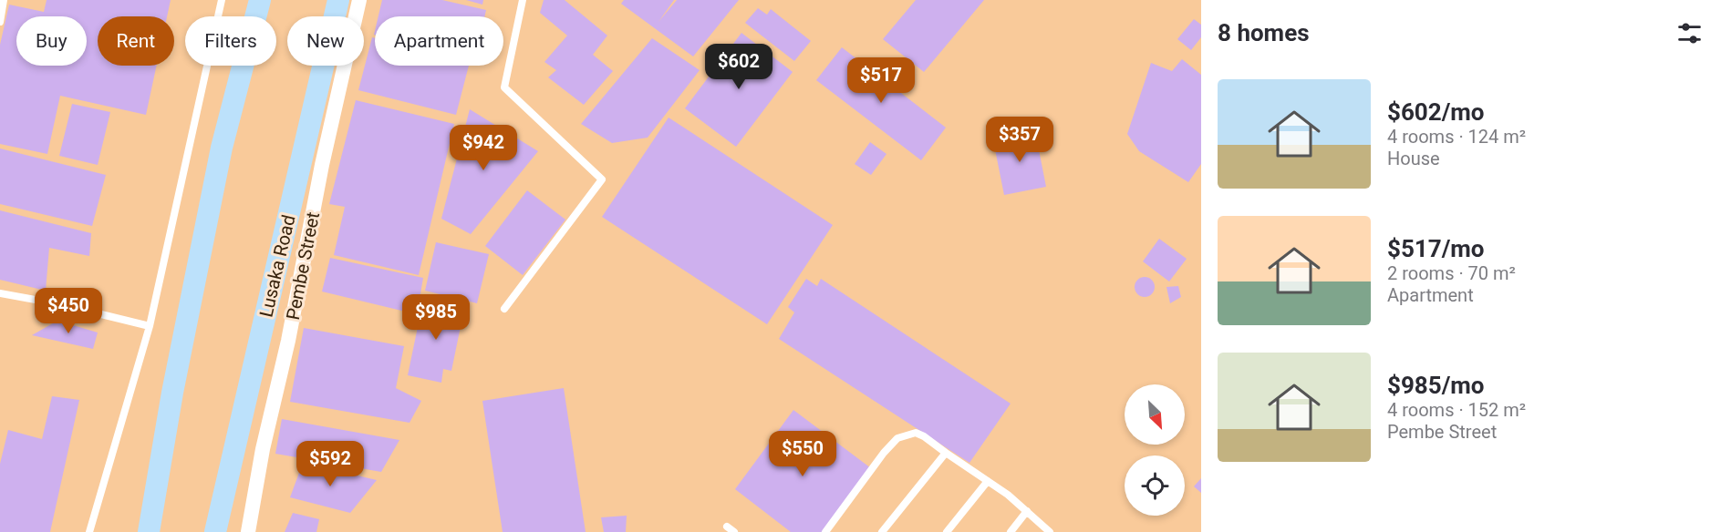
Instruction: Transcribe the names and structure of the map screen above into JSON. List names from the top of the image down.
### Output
{
  "streets": {
    "main road": ["Lusaka Road"],
    "street": ["Pembe Street"]
  },
  "north": "bottom right",
  "page": {
    "heading": "8 homes",
    "chip": [
      "Buy",
      "Rent",
      "Filters",
      "New",
      "Apartment"
    ],
    "price": [
      "$602",
      "$517",
      "$357",
      "$942",
      "$450",
      "$985",
      "$550",
      "$592"
    ],
    "list": [
      {
        "name": "$602/mo",
        "note": "4 rooms · 124 m² · House"
      },
      {
        "name": "$517/mo",
        "note": "2 rooms · 70 m² · Apartment"
      },
      {
        "name": "$985/mo",
        "note": "4 rooms · 152 m² · Pembe Street"
      }
    ]
  }
}
